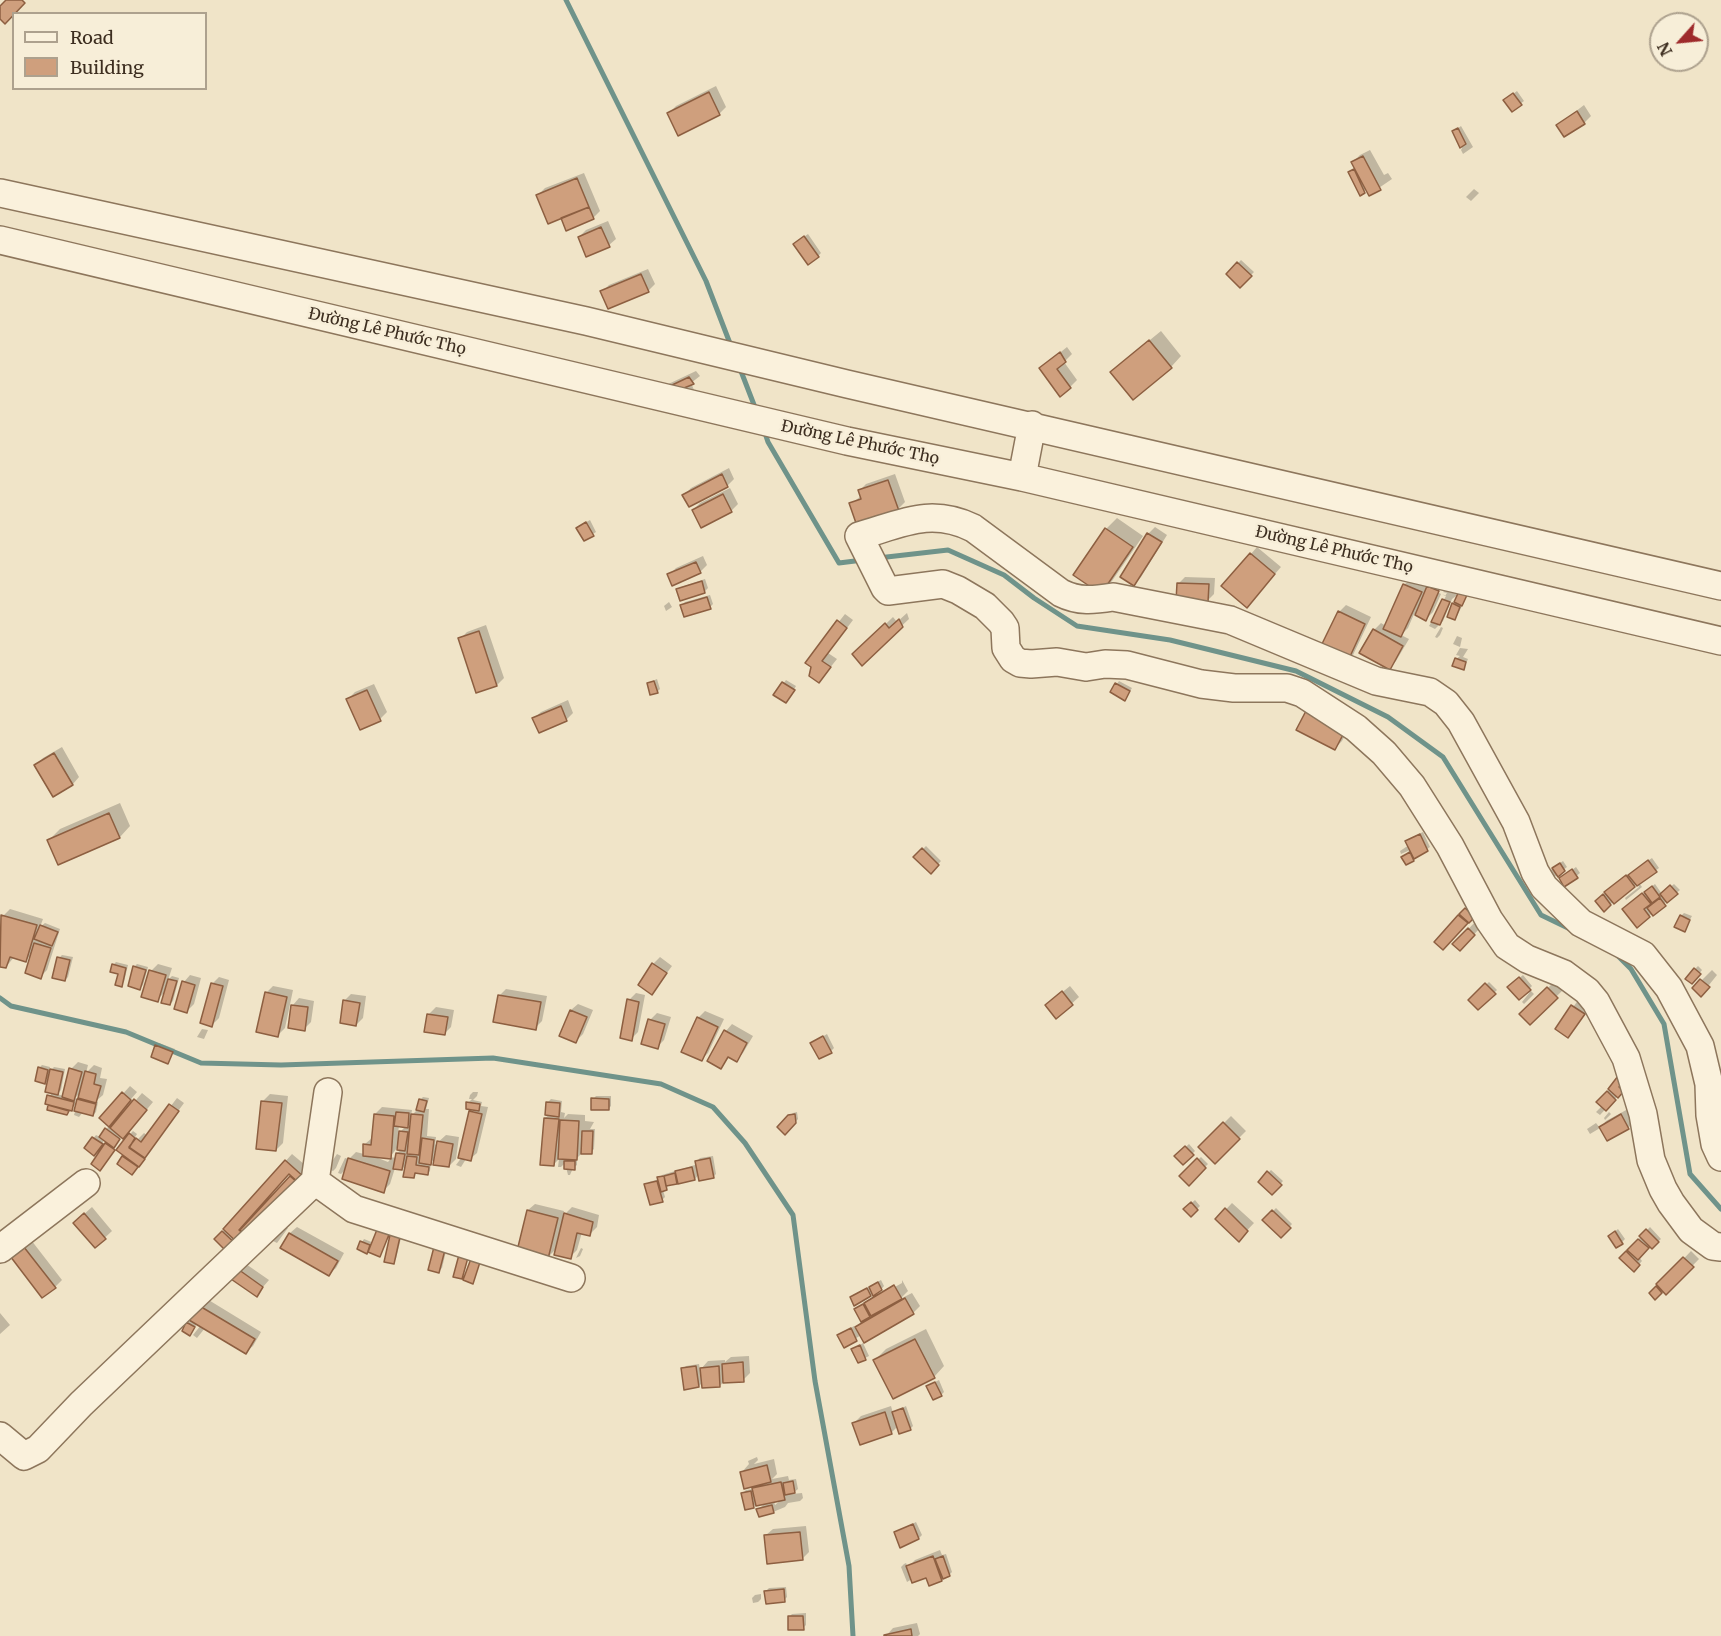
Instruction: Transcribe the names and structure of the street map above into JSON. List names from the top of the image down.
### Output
{
  "streets": {
    "street": ["Đường Lê Phước Thọ"]
  },
  "legend": ["Road", "Building"],
  "north": "bottom left"
}
